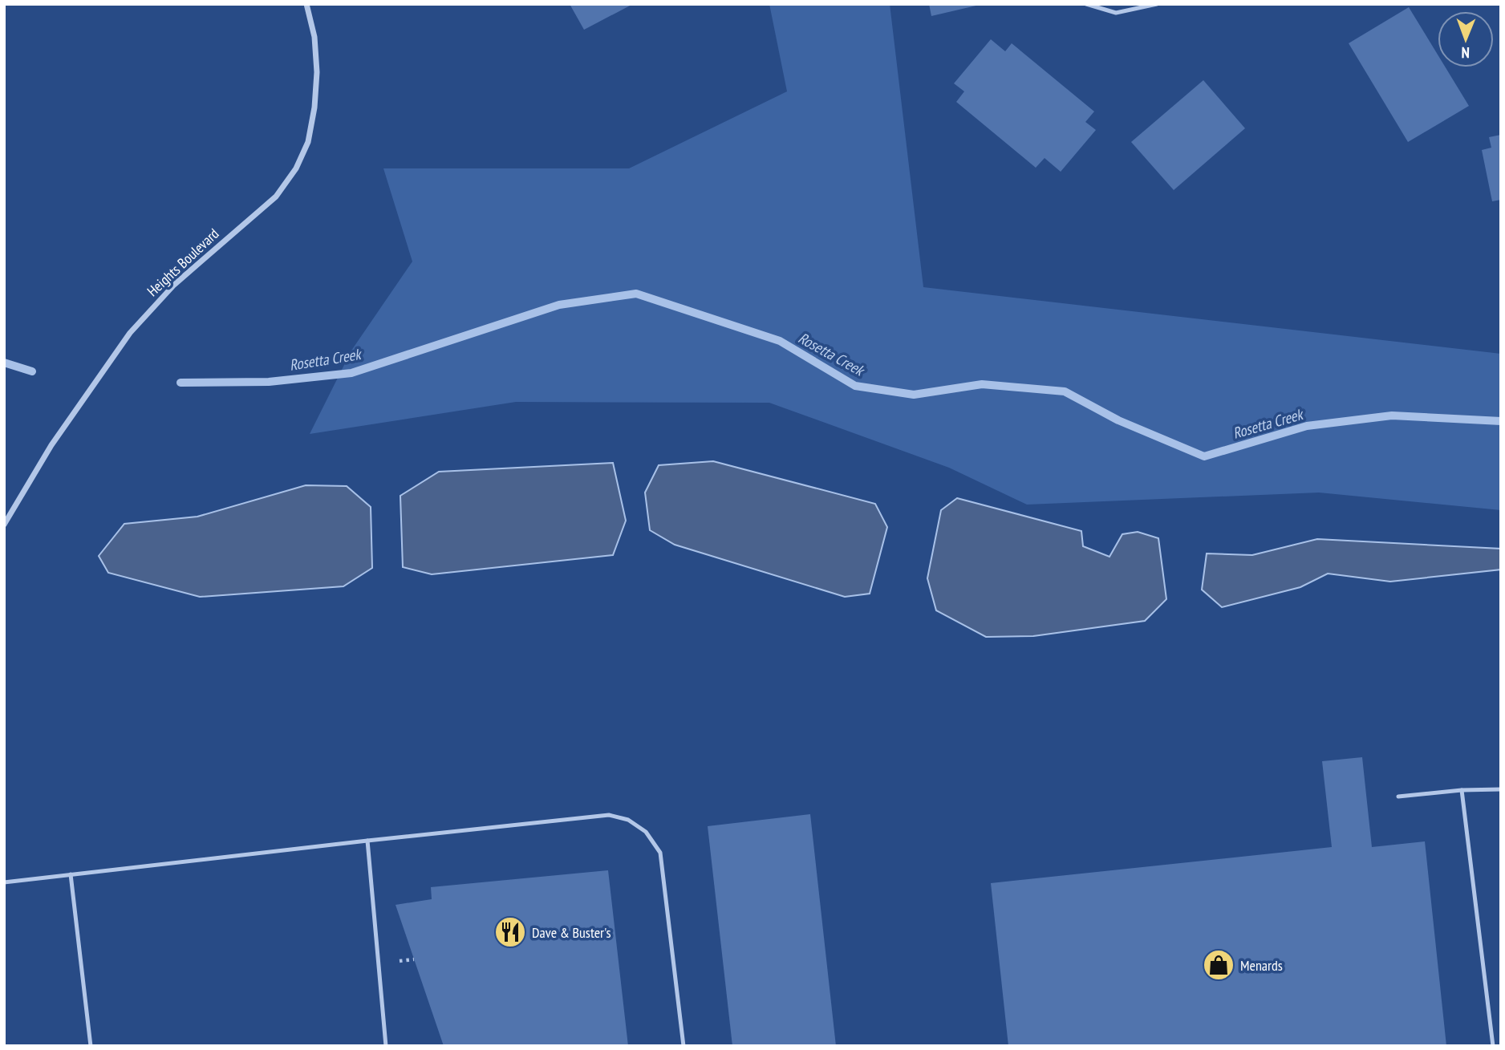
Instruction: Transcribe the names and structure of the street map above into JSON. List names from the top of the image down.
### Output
{
  "streets": {
    "street": ["Heights Boulevard"]
  },
  "water": ["Rosetta Creek"],
  "places": {
    "restaurant": ["Dave & Buster's"],
    "shop": ["Menards"]
  },
  "north": "bottom"
}
